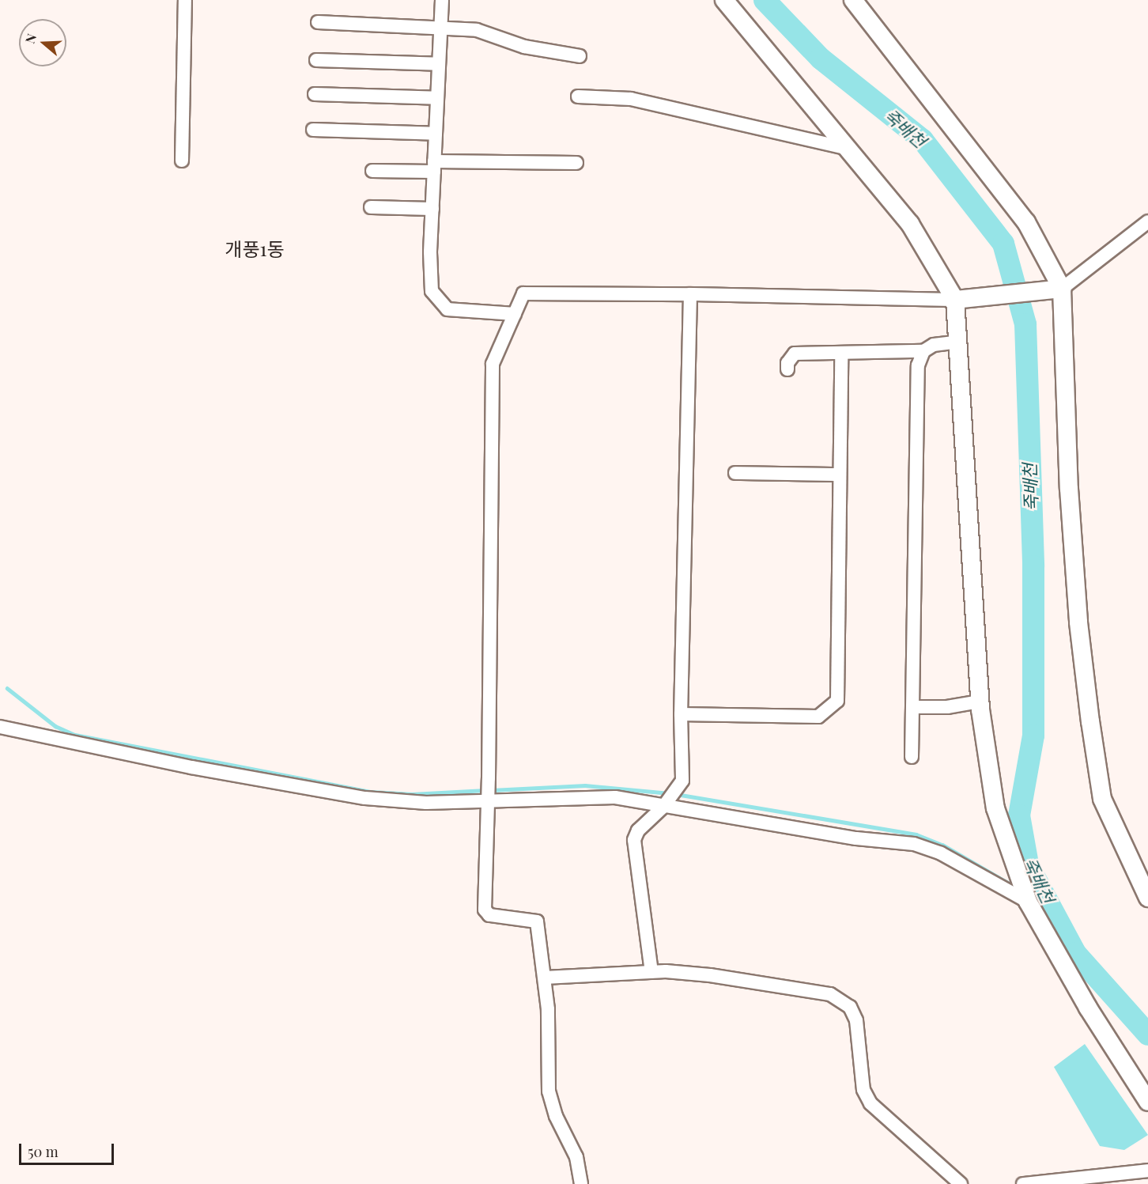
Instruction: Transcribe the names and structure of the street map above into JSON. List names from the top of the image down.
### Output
{
  "districts": ["개풍1동"],
  "water": ["죽배천"],
  "scale_bar": "50 m",
  "north": "left"
}
